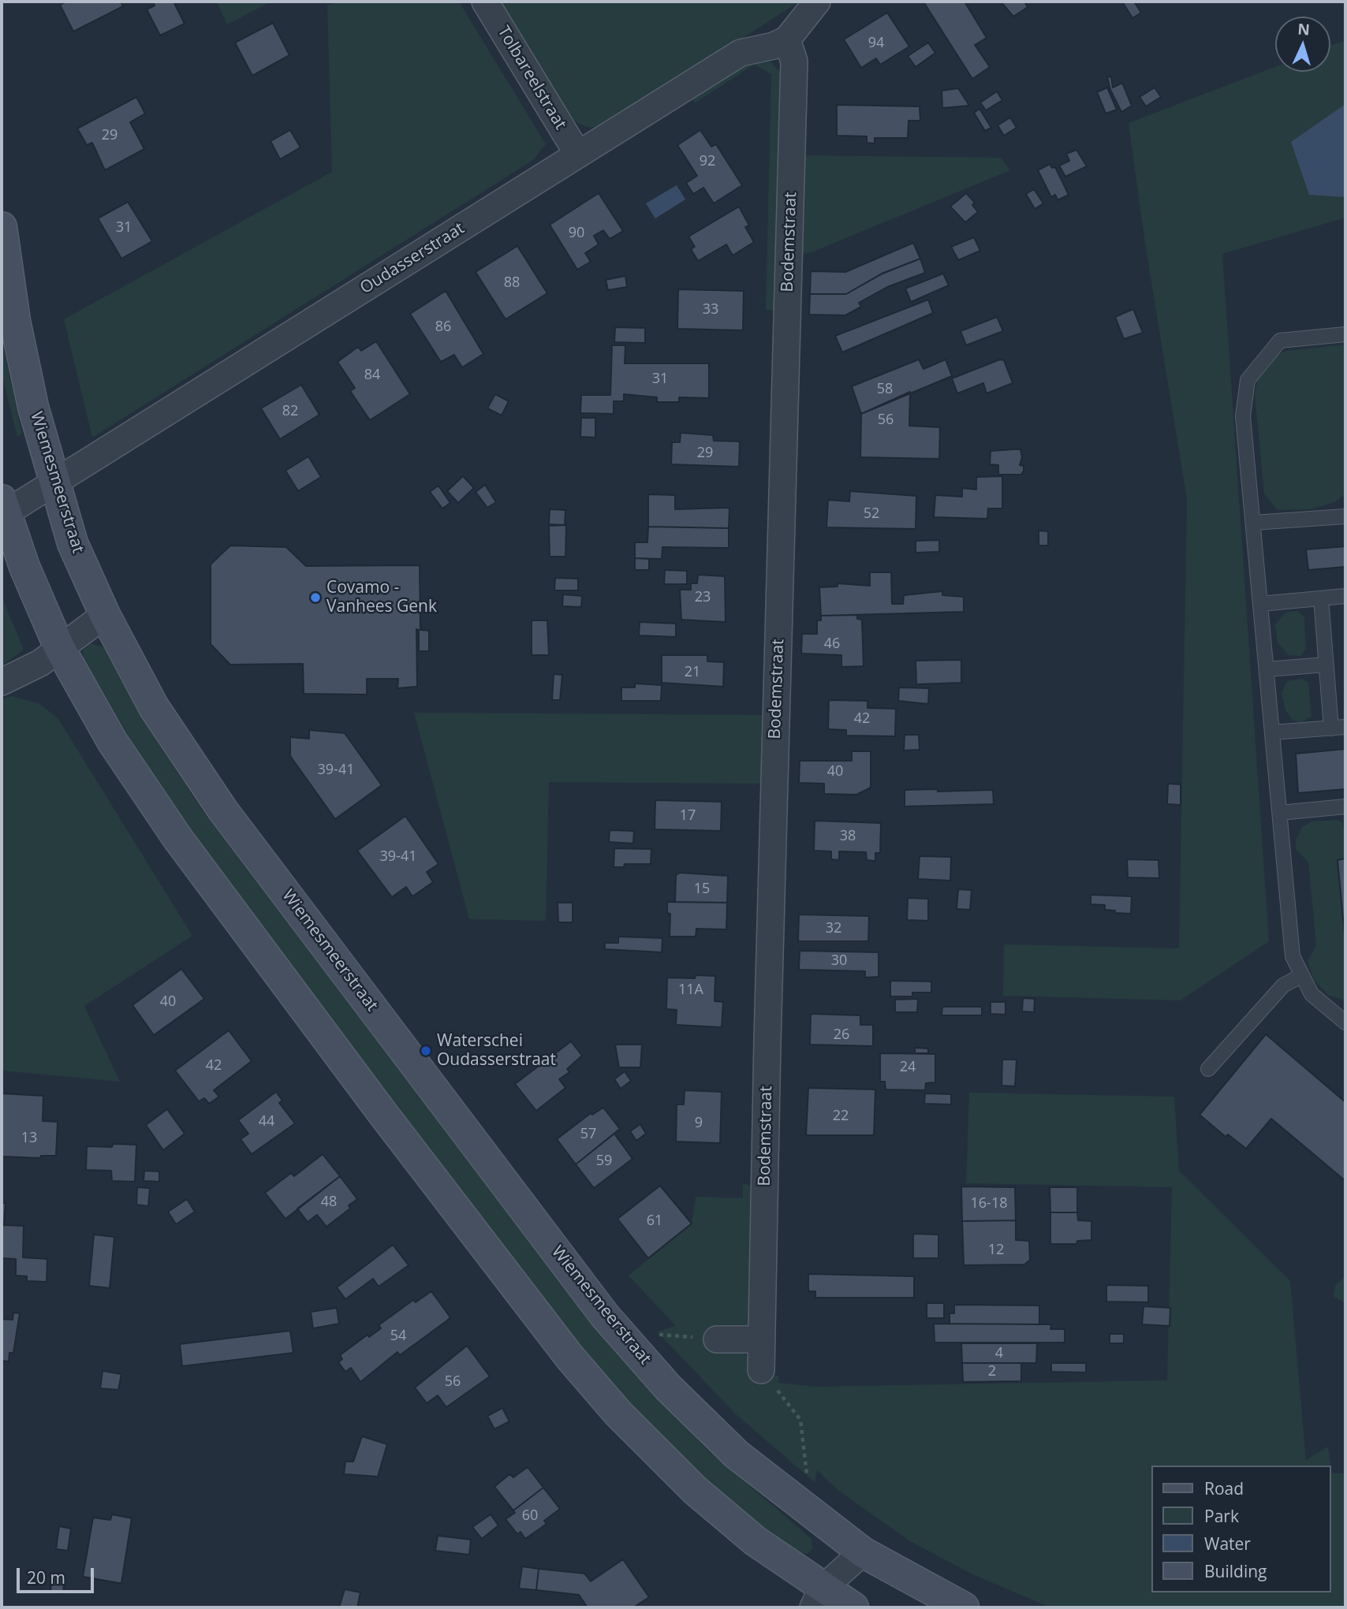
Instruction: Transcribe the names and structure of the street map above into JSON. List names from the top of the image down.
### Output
{
  "streets": {
    "main road": ["Wiemesmeerstraat"],
    "street": ["Tolbareelstraat", "Bodemstraat", "Oudasserstraat"]
  },
  "crossings": [
    ["Tolbareelstraat", "Oudasserstraat"],
    ["Bodemstraat", "Oudasserstraat"],
    ["Oudasserstraat", "Wiemesmeerstraat"]
  ],
  "places": ["Covamo - Vanhees Genk", "Waterschei Oudasserstraat"],
  "house_numbers": [
    "94",
    "29",
    "92",
    "31",
    "90",
    "88",
    "33",
    "86",
    "84",
    "31",
    "58",
    "82",
    "56",
    "29",
    "52",
    "23",
    "46",
    "21",
    "42",
    "39-41",
    "40",
    "17",
    "38",
    "39-41",
    "15",
    "32",
    "30",
    "11A",
    "40",
    "26",
    "42",
    "24",
    "22",
    "44",
    "9",
    "57",
    "13",
    "59",
    "48",
    "16-18",
    "61",
    "12",
    "54",
    "4",
    "2",
    "56",
    "60"
  ],
  "legend": [
    "Road",
    "Park",
    "Water",
    "Building"
  ],
  "scale_bar": "20 m",
  "north": "top"
}
